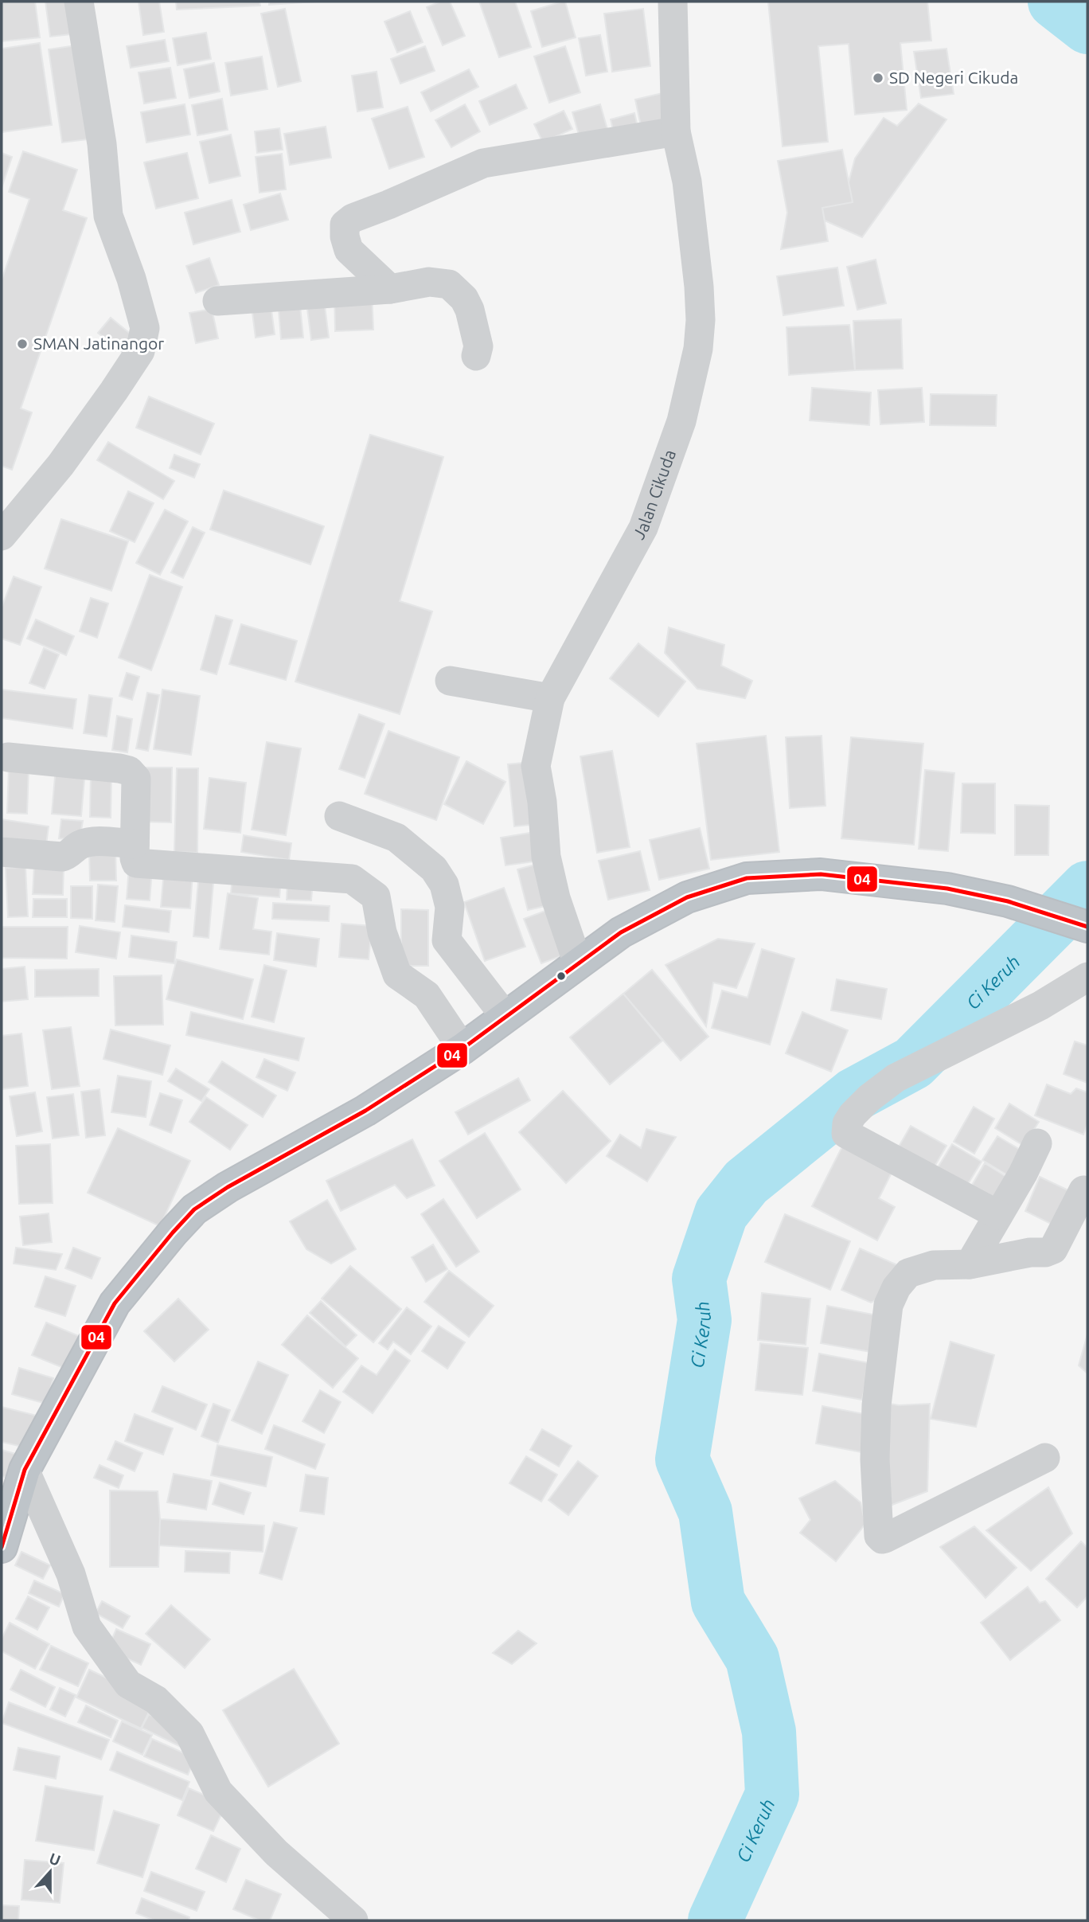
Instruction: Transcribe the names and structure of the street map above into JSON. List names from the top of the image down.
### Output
{
  "streets": {
    "street": ["Jalan Cikuda"]
  },
  "water": ["Ci Keruh"],
  "places": ["SD Negeri Cikuda", "SMAN Jatinangor"],
  "lines": ["transit line 04"],
  "north": "top"
}
